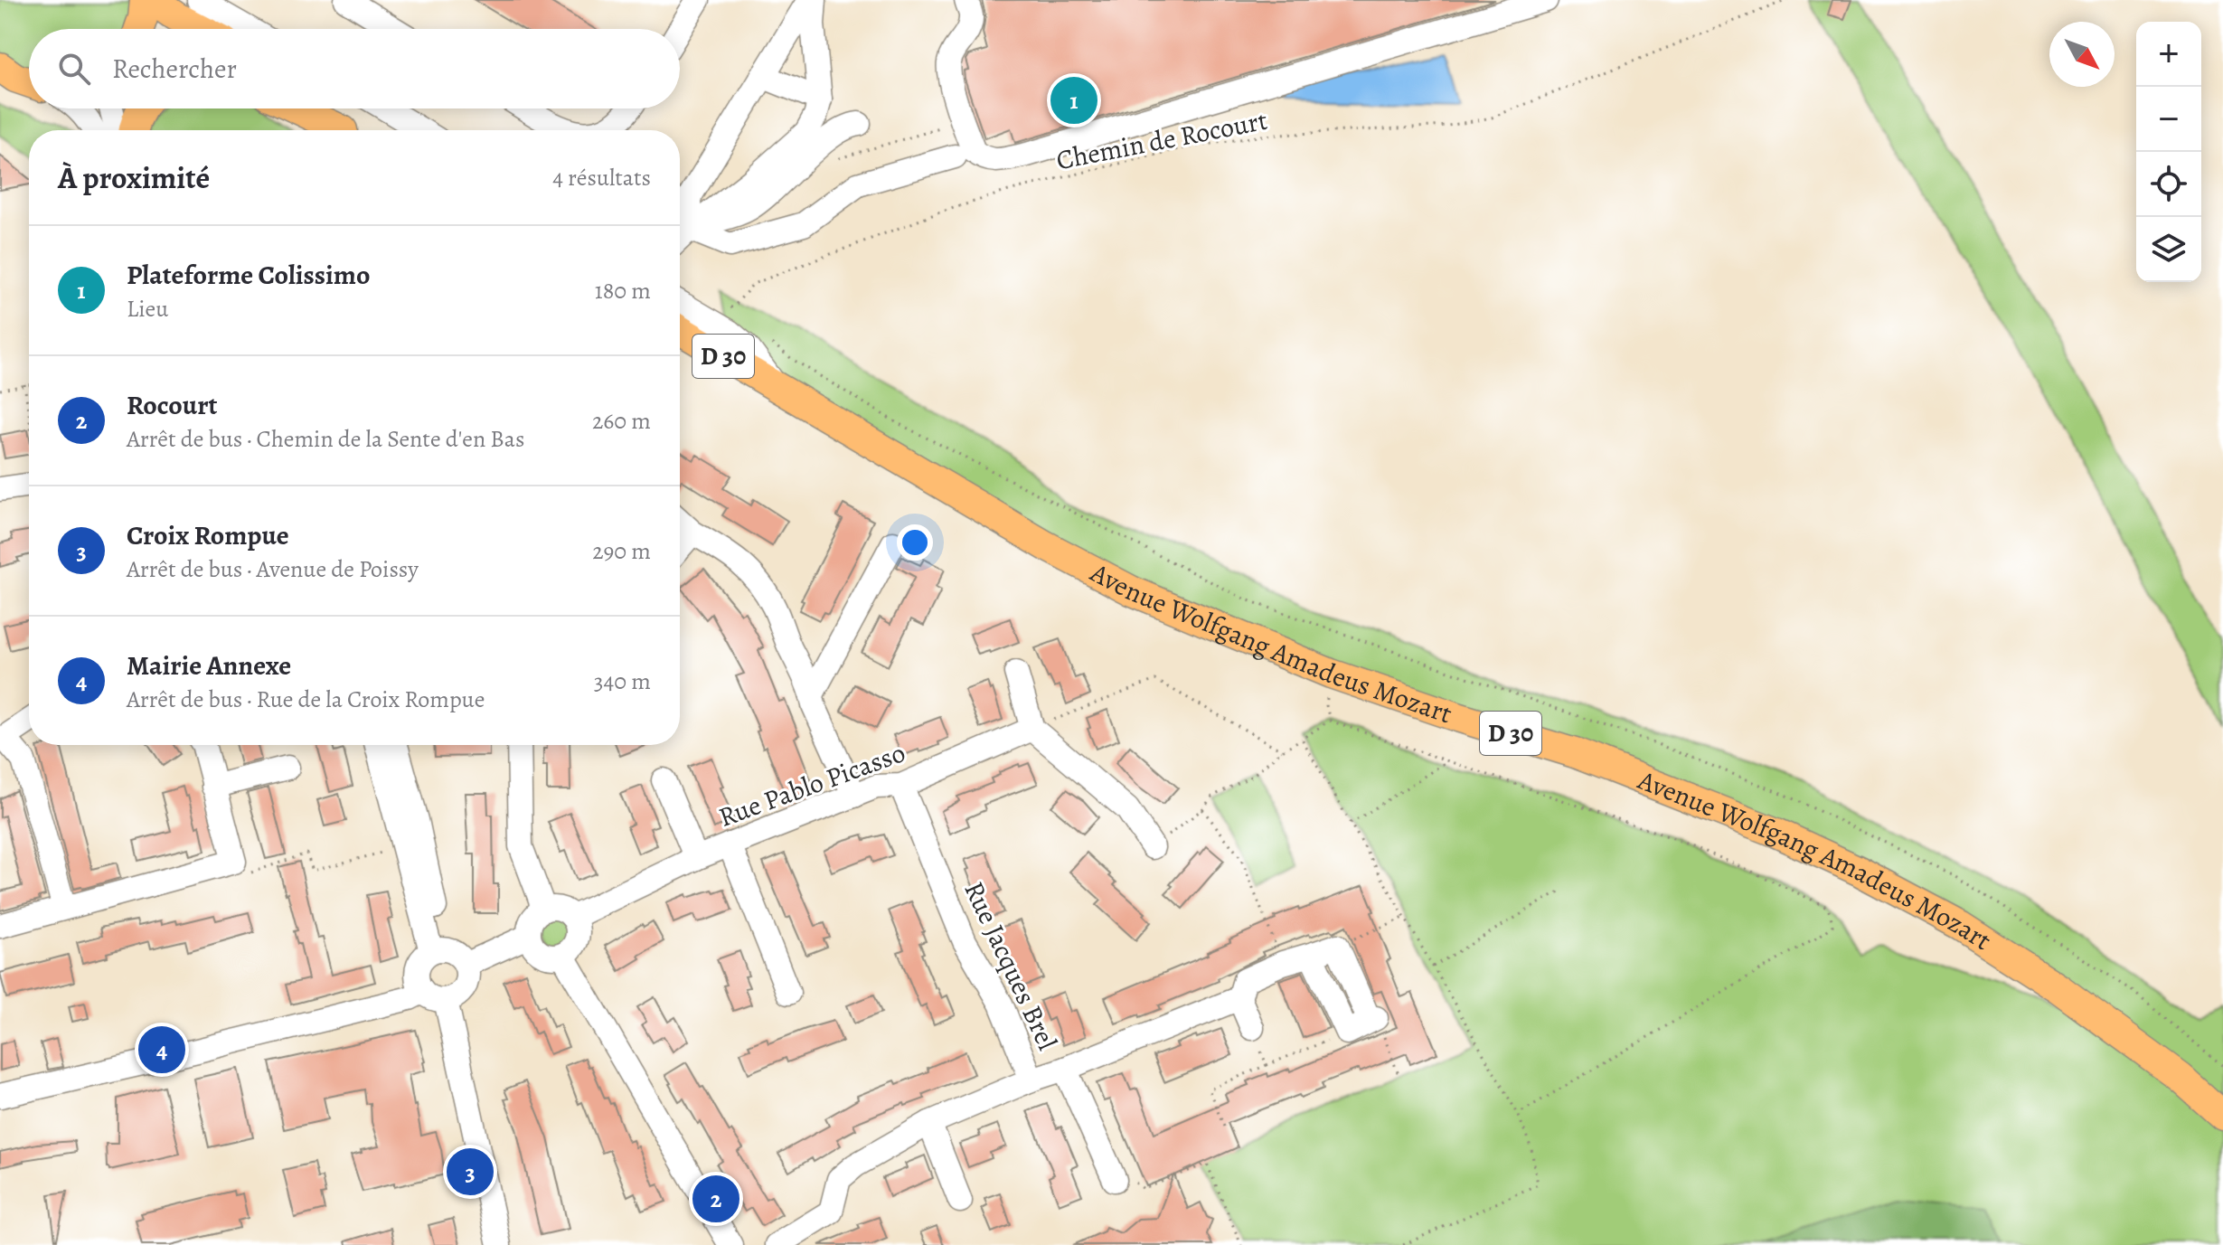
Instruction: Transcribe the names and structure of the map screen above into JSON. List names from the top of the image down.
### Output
{
  "streets": {
    "main road": ["D 30", "Avenue Wolfgang Amadeus Mozart"],
    "street": ["Rue Pablo Picasso", "Rue Jacques Brel"],
    "path": ["Chemin de Rocourt"]
  },
  "crossings": [
    ["Rue Pablo Picasso", "Rue Jacques Brel"]
  ],
  "north": "bottom right",
  "page": {
    "map_buttons": ["+", "−"],
    "search": "Rechercher",
    "pins": [
      "1",
      "4",
      "3",
      "2"
    ],
    "heading": ["À proximité", "4 résultats"],
    "list": [
      {
        "mark": "1",
        "name": "Plateforme Colissimo",
        "note": "Lieu",
        "value": "180 m"
      },
      {
        "mark": "2",
        "name": "Rocourt",
        "note": "Arrêt de bus · Chemin de la Sente d'en Bas",
        "value": "260 m"
      },
      {
        "mark": "3",
        "name": "Croix Rompue",
        "note": "Arrêt de bus · Avenue de Poissy",
        "value": "290 m"
      },
      {
        "mark": "4",
        "name": "Mairie Annexe",
        "note": "Arrêt de bus · Rue de la Croix Rompue",
        "value": "340 m"
      }
    ]
  }
}
